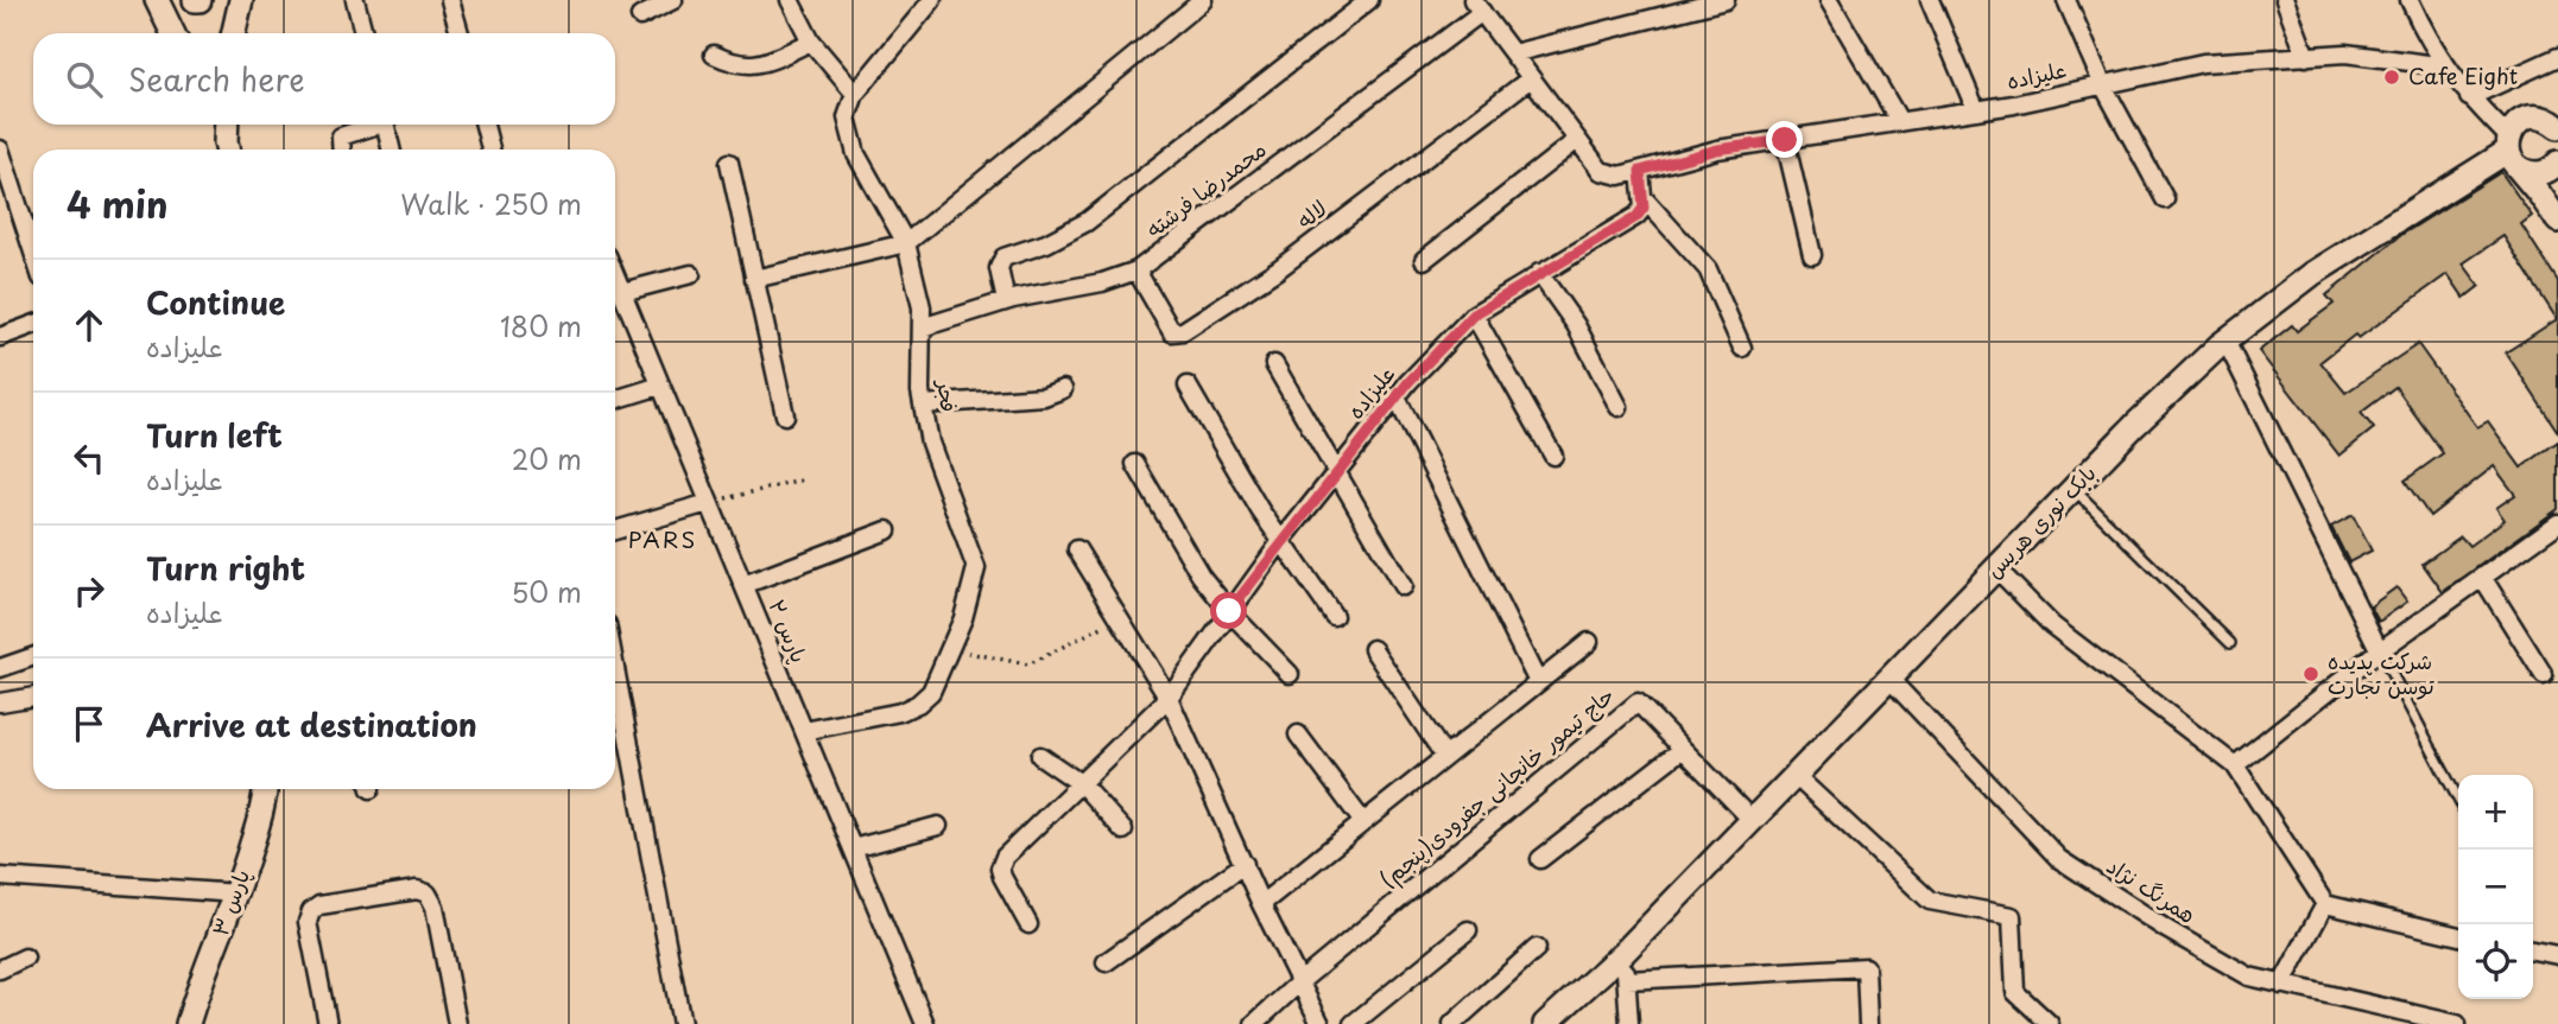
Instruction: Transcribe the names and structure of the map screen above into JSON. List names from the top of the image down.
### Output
{
  "streets": {
    "main road": ["بابک نوری هریس", "پارس ۳"],
    "street": [
      "علیزاده",
      "محمدرضا فرشته",
      "لاله",
      "فجر",
      "پارس ۲",
      "حاج تیمور خانجانی جفرودی(پنجم)",
      "همرنگ نژاد"
    ]
  },
  "crossings": [
    ["محمدرضا فرشته", "لاله"],
    ["محمدرضا فرشته", "فجر"],
    ["فجر", "پارس ۲"],
    ["بابک نوری هریس", "حاج تیمور خانجانی جفرودی(پنجم)"],
    ["بابک نوری هریس", "همرنگ نژاد"]
  ],
  "districts": ["PARS"],
  "places": ["Cafe Eight", "شرکت پدیده توسن تجارت"],
  "page": {
    "search": "Search here",
    "heading": ["4 min", "Walk · 250 m"],
    "list": [
      ["Continue", "علیزاده", "180 m"],
      ["Turn left", "علیزاده", "20 m"],
      ["Turn right", "علیزاده", "50 m"],
      "Arrive at destination"
    ],
    "map_buttons": ["+", "−"]
  }
}
